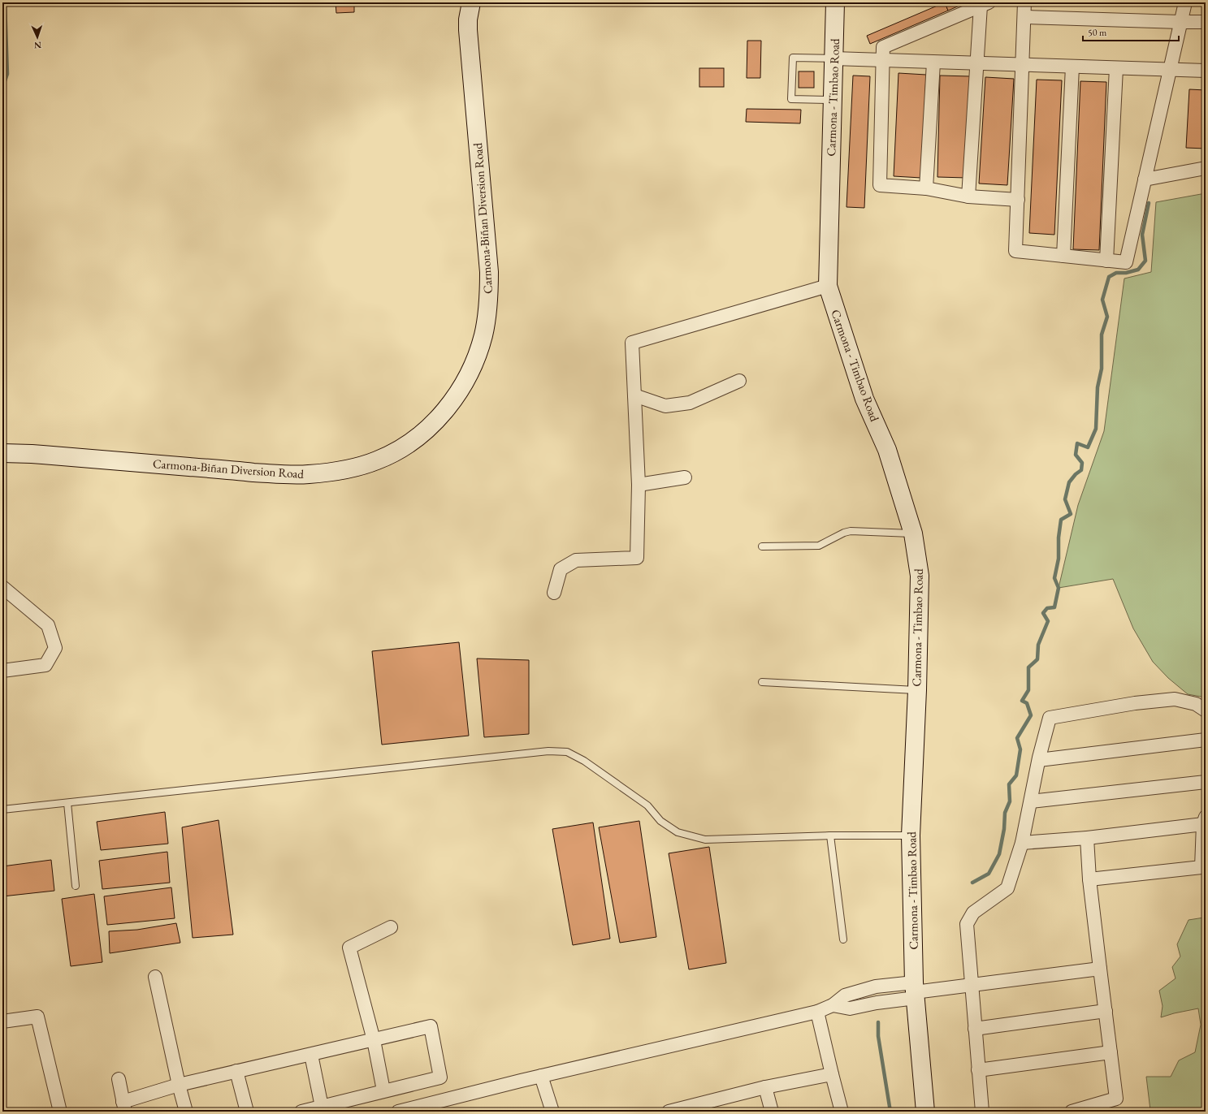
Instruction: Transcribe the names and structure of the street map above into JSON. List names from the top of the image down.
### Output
{
  "streets": {
    "main road": ["Carmona - Timbao Road", "Carmona-Biñan Diversion Road"]
  },
  "scale_bar": "50 m",
  "north": "bottom"
}
